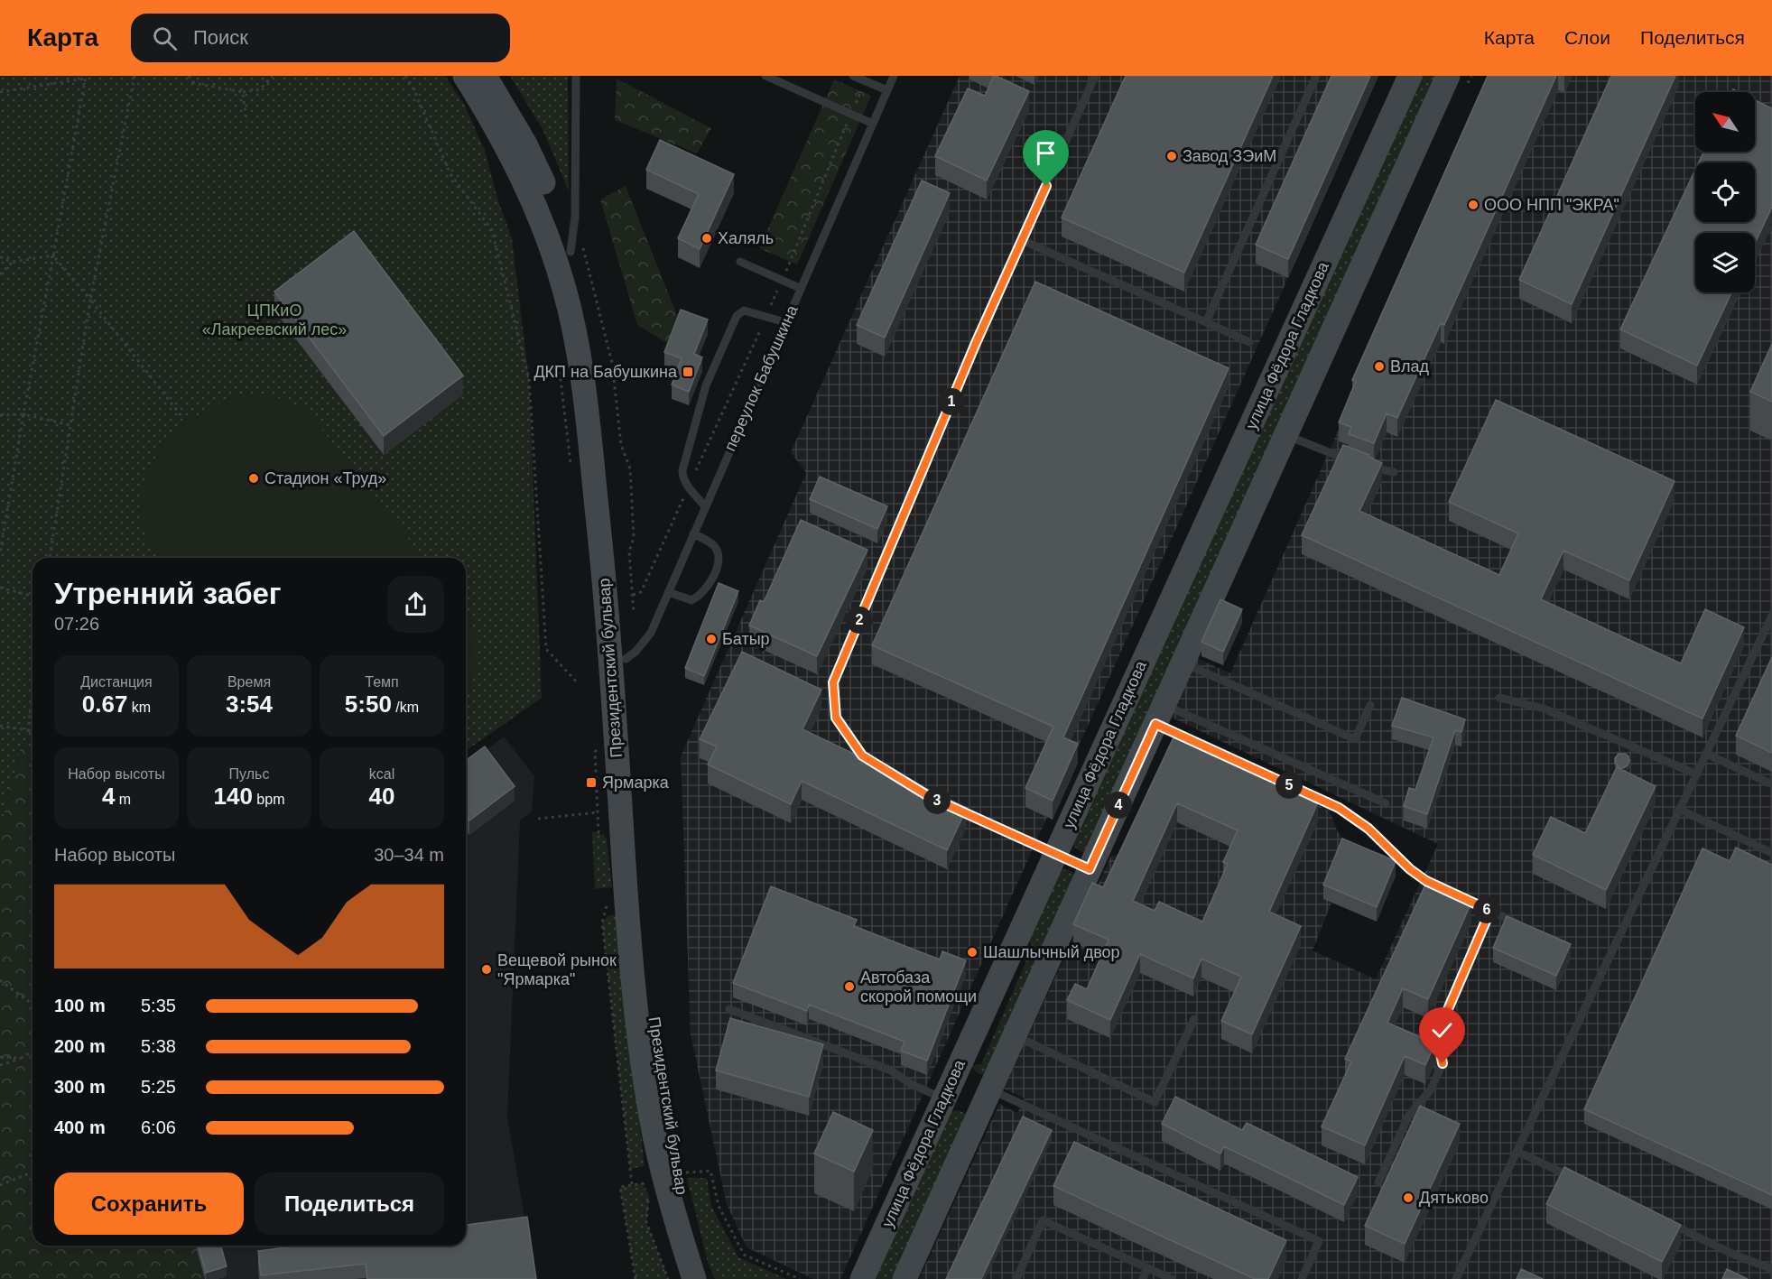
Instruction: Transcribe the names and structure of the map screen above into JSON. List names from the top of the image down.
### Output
{
  "streets": {
    "main road": ["улица Фёдора Гладкова", "Президентский бульвар"],
    "lane": ["переулок Бабушкина"]
  },
  "crossings": [
    ["переулок Бабушкина", "Президентский бульвар"]
  ],
  "parks": ["ЦПКиО «Лакреевский лес»"],
  "places": {
    "other": [
      "Завод ЗЭиМ",
      "ООО НПП \"ЭКРА\"",
      "Халяль",
      "Влад",
      "Стадион «Труд»",
      "Батыр",
      "Шашлычный двор",
      "Вещевой рынок \"Ярмарка\"",
      "Автобаза скорой помощи",
      "Дятьково"
    ],
    "transit": ["ДКП на Бабушкина", "Ярмарка"]
  },
  "north": "top left",
  "page": {
    "header": "Карта",
    "search": "Поиск",
    "nav": ["Карта", "Слои", "Поделиться"],
    "pins": [
      "1",
      "2",
      "5",
      "3",
      "4",
      "6"
    ],
    "heading": ["Утренний забег", "07:26"],
    "stats": [
      ["Дистанция", "0.67 km"],
      ["Время", "3:54"],
      ["Темп", "5:50 /km"],
      ["Набор высоты", "4 m"],
      ["Пульс", "140 bpm"],
      ["kcal", "40"]
    ],
    "chart": ["Набор высоты", "30–34 m"],
    "list": [
      {
        "name": "100 m",
        "note": "5:35"
      },
      {
        "name": "200 m",
        "note": "5:38"
      },
      {
        "name": "300 m",
        "note": "5:25"
      },
      {
        "name": "400 m",
        "note": "6:06"
      }
    ],
    "buttons": ["Сохранить", "Поделиться"]
  }
}
